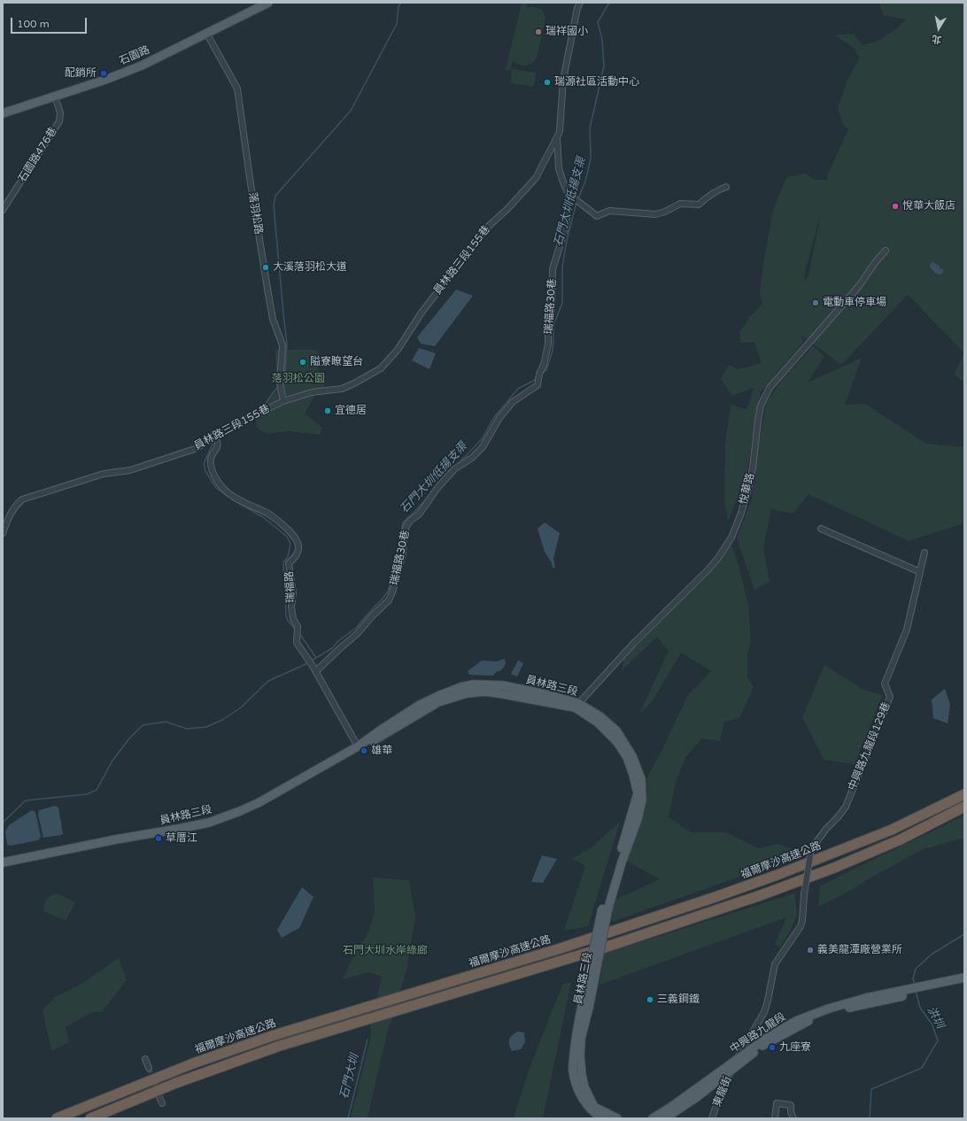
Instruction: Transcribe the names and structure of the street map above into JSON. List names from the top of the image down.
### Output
{
  "streets": {
    "highway": ["福爾摩沙高速公路"],
    "main road": ["石園路", "員林路三段", "中興路九龍段"],
    "street": [
      "石園路476巷",
      "落羽松路",
      "員林路三段155巷",
      "瑞福路30巷",
      "悅華路",
      "瑞福路",
      "中興路九龍段129巷",
      "東龍街"
    ]
  },
  "crossings": [
    ["石園路", "石園路476巷"],
    ["石園路", "落羽松路"],
    ["落羽松路", "員林路三段155巷"],
    ["員林路三段155巷", "瑞福路"],
    ["瑞福路30巷", "瑞福路"],
    ["悅華路", "員林路三段"],
    ["瑞福路", "員林路三段"],
    ["中興路九龍段129巷", "中興路九龍段"],
    ["中興路九龍段129巷", "東龍街"],
    ["中興路九龍段", "東龍街"]
  ],
  "water": ["石門大圳低揚支渠", "洪圳", "石門大圳"],
  "parks": ["落羽松公園", "石門大圳水岸綠廊"],
  "places": [
    "瑞祥國小",
    "配銷所",
    "瑞源社區活動中心",
    "悅華大飯店",
    "大溪落羽松大道",
    "電動車停車場",
    "隘寮瞭望台",
    "宜德居",
    "雄華",
    "草厝江",
    "義美龍潭廠營業所",
    "三義鋼鐵",
    "九座寮"
  ],
  "scale_bar": "100 m",
  "north": "bottom"
}
